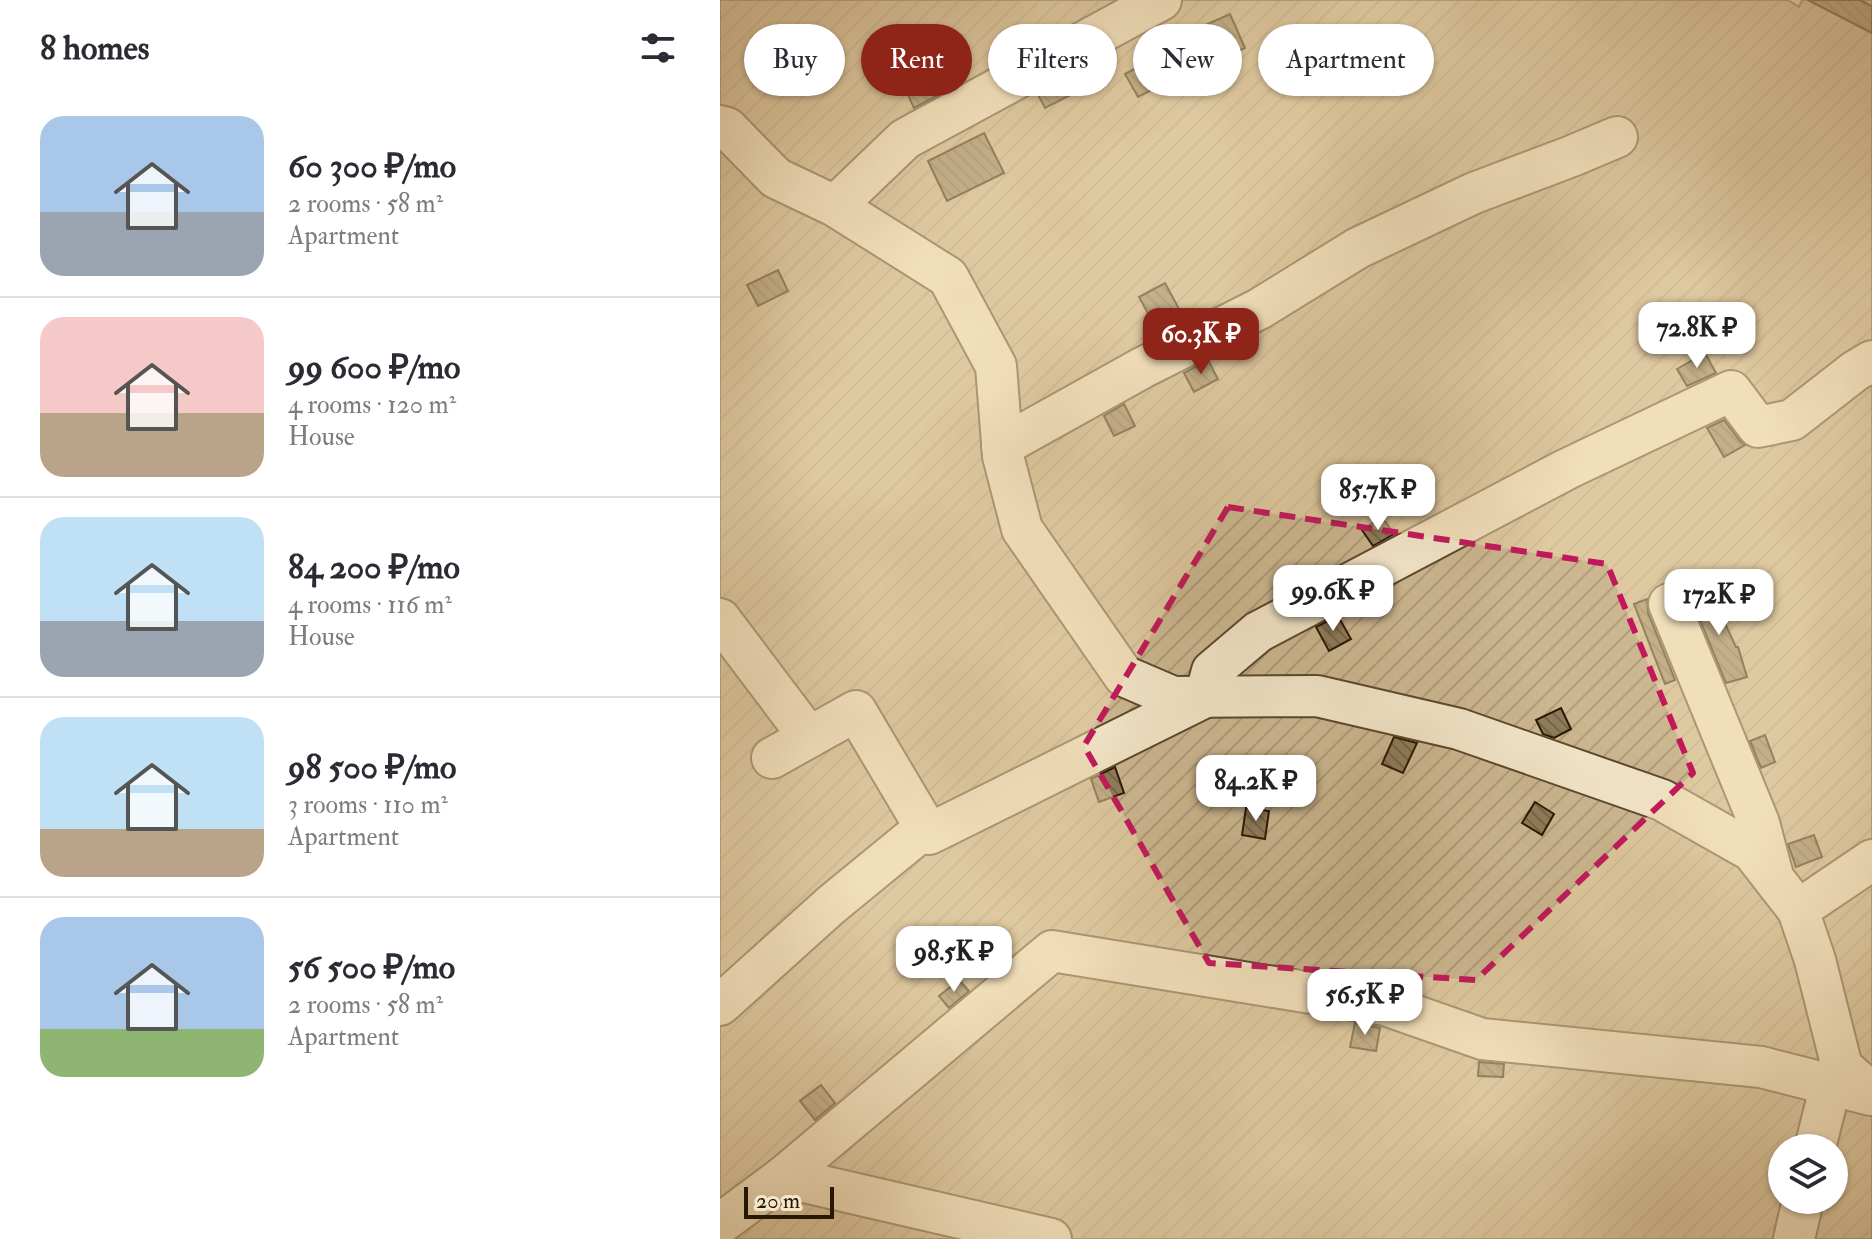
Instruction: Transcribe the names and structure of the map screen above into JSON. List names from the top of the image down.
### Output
{
  "scale_bar": "20 m",
  "page": {
    "heading": "8 homes",
    "chip": [
      "Buy",
      "Rent",
      "Filters",
      "New",
      "Apartment"
    ],
    "list": [
      {
        "name": "60 300 ₽/mo",
        "note": "2 rooms · 58 m² · Apartment"
      },
      {
        "name": "99 600 ₽/mo",
        "note": "4 rooms · 120 m² · House"
      },
      {
        "name": "84 200 ₽/mo",
        "note": "4 rooms · 116 m² · House"
      },
      {
        "name": "98 500 ₽/mo",
        "note": "3 rooms · 110 m² · Apartment"
      },
      {
        "name": "56 500 ₽/mo",
        "note": "2 rooms · 58 m² · Apartment"
      }
    ],
    "price": [
      "72.8K ₽",
      "60.3K ₽",
      "85.7K ₽",
      "99.6K ₽",
      "172K ₽",
      "84.2K ₽",
      "98.5K ₽",
      "56.5K ₽"
    ],
    "scale": "20 m"
  }
}
